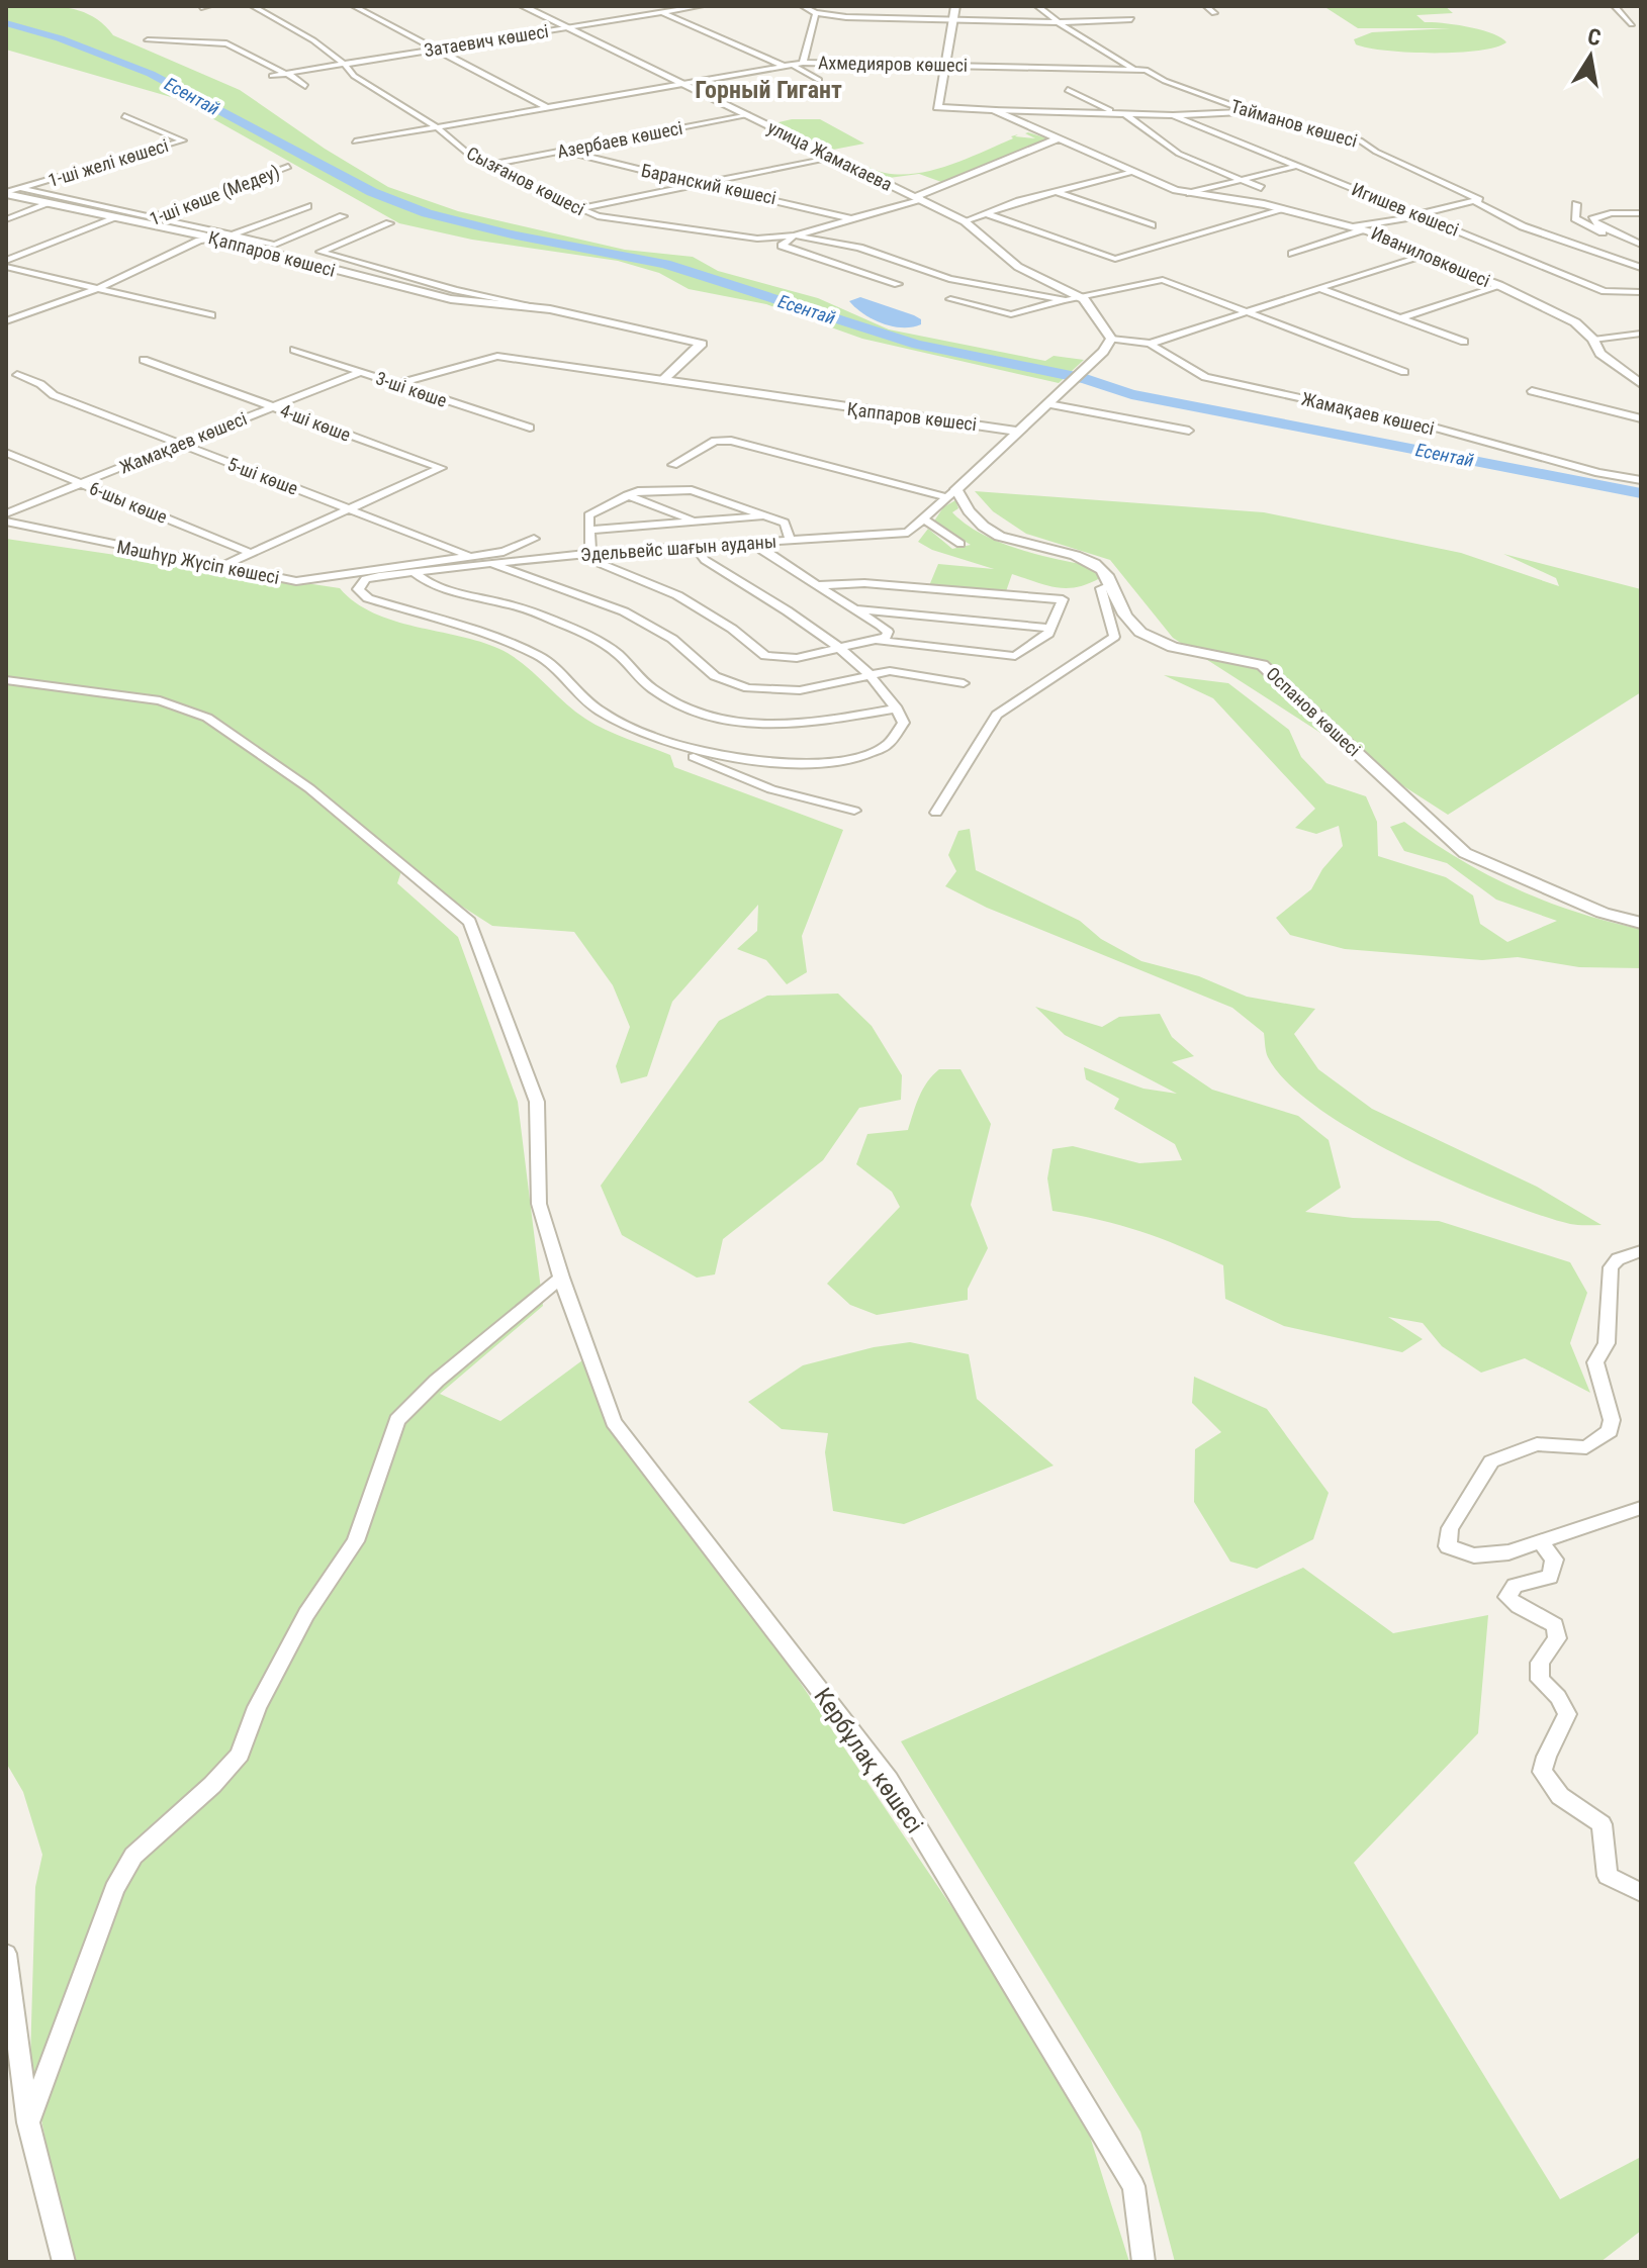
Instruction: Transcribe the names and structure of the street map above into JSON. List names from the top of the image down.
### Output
{
  "streets": {
    "street": [
      "Затаевич көшесі",
      "Ахмедияров көшесі",
      "Тайманов көшесі",
      "Азербаев көшесі",
      "улица Жамакаева",
      "1-ші желі көшесі",
      "Сызғанов көшесі",
      "Баранский көшесі",
      "1-ші көше (Медеу)",
      "Игишев көшесі",
      "Қаппаров көшесі",
      "Иваниловкөшесі",
      "3-ші көше",
      "Жамақаев көшесі",
      "4-ші көше",
      "5-ші көше",
      "6-шы көше",
      "Эдельвейс шағын ауданы",
      "Мәшhүр Жүсіп көшесі",
      "Оспанов көшесі",
      "Кербұлақ көшесі"
    ]
  },
  "crossings": [
    ["Затаевич көшесі", "улица Жамакаева"],
    ["Затаевич көшесі", "Сызғанов көшесі"],
    ["Ахмедияров көшесі", "Тайманов көшесі"],
    ["Ахмедияров көшесі", "улица Жамакаева"],
    ["Ахмедияров көшесі", "Сызғанов көшесі"],
    ["Азербаев көшесі", "улица Жамакаева"],
    ["Азербаев көшесі", "Сызғанов көшесі"],
    ["Азербаев көшесі", "Баранский көшесі"],
    ["1-ші желі көшесі", "Қаппаров көшесі"],
    ["1-ші көше (Медеу)", "Қаппаров көшесі"],
    ["Қаппаров көшесі", "3-ші көше"],
    ["3-ші көше", "Жамақаев көшесі"],
    ["Жамақаев көшесі", "4-ші көше"],
    ["Жамақаев көшесі", "5-ші көше"],
    ["Жамақаев көшесі", "6-шы көше"],
    ["4-ші көше", "5-ші көше"],
    ["5-ші көше", "Мәшhүр Жүсіп көшесі"],
    ["Эдельвейс шағын ауданы", "Оспанов көшесі"]
  ],
  "districts": ["Горный Гигант"],
  "water": ["Есентай"],
  "north": "top"
}
